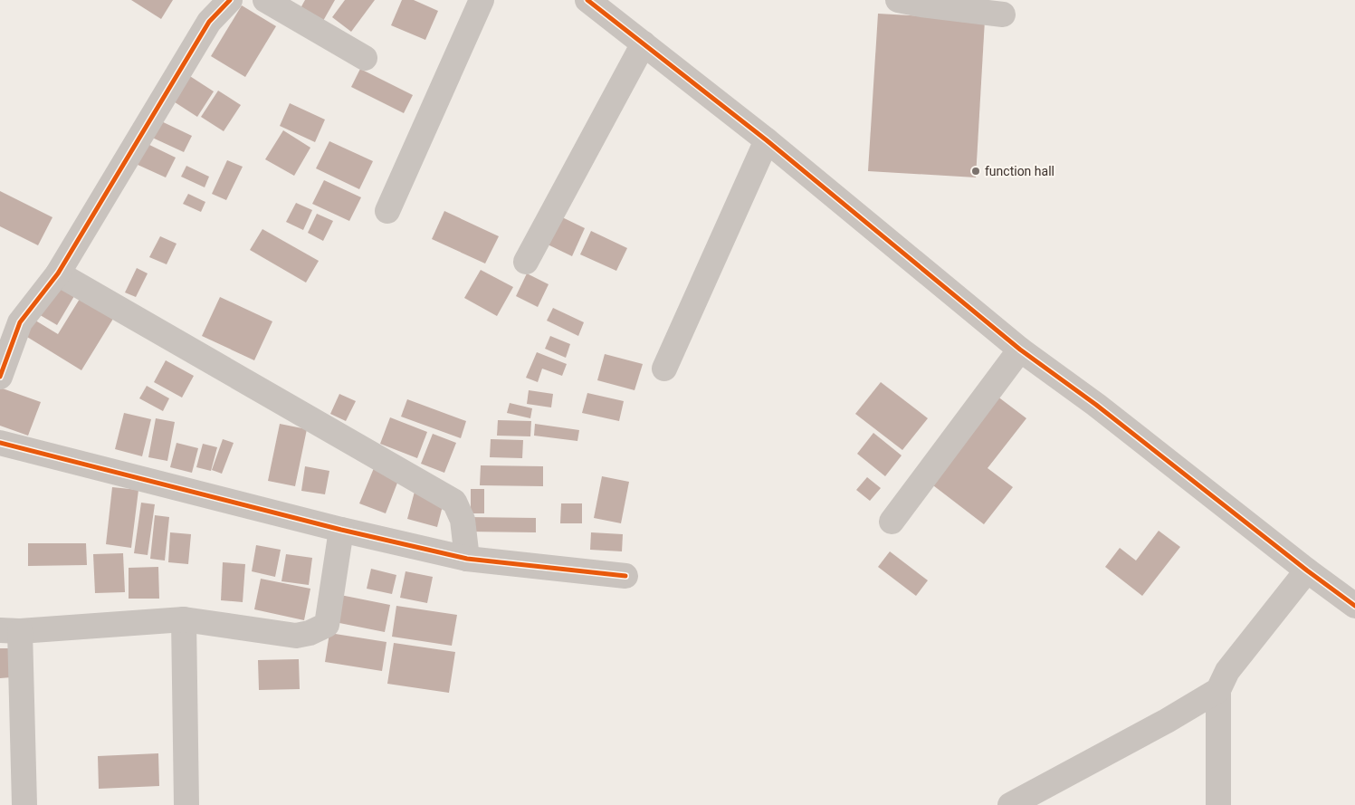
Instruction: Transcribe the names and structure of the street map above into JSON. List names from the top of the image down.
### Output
{
  "places": ["function hall"]
}
